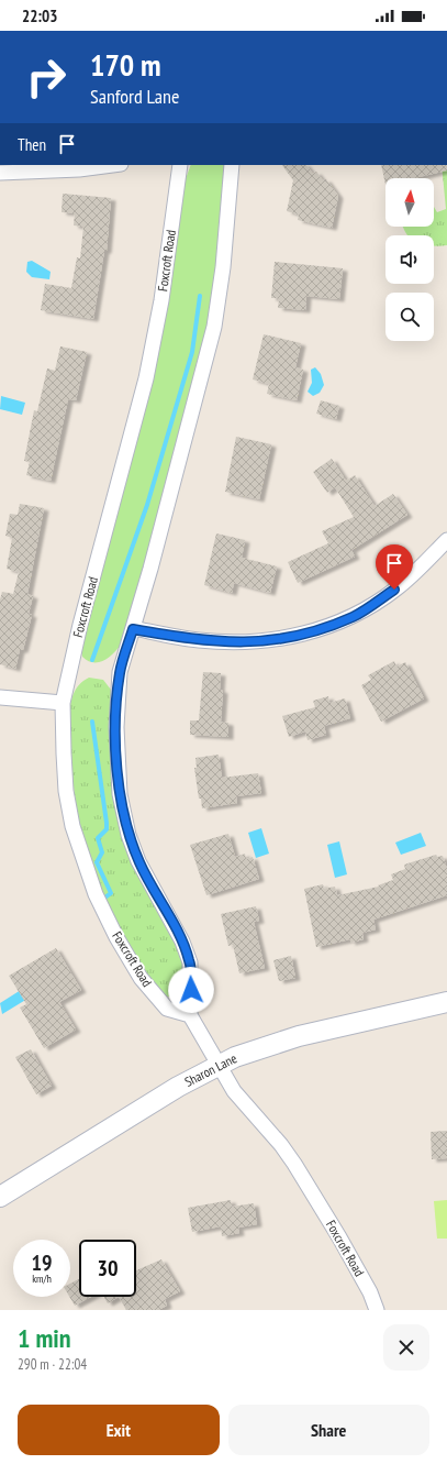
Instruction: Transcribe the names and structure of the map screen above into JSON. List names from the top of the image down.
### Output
{
  "streets": {
    "main road": ["Sharon Lane"],
    "street": ["Foxcroft Road"]
  },
  "crossings": [
    ["Foxcroft Road", "Sharon Lane"]
  ],
  "north": "top",
  "page": {
    "status": "22:03",
    "turn": ["170 m", "Sanford Lane"],
    "then": "Then",
    "speed": "19 km/h",
    "limit": "30",
    "heading": ["1 min", "290 m · 22:04"],
    "buttons": ["Exit", "Share"]
  }
}
